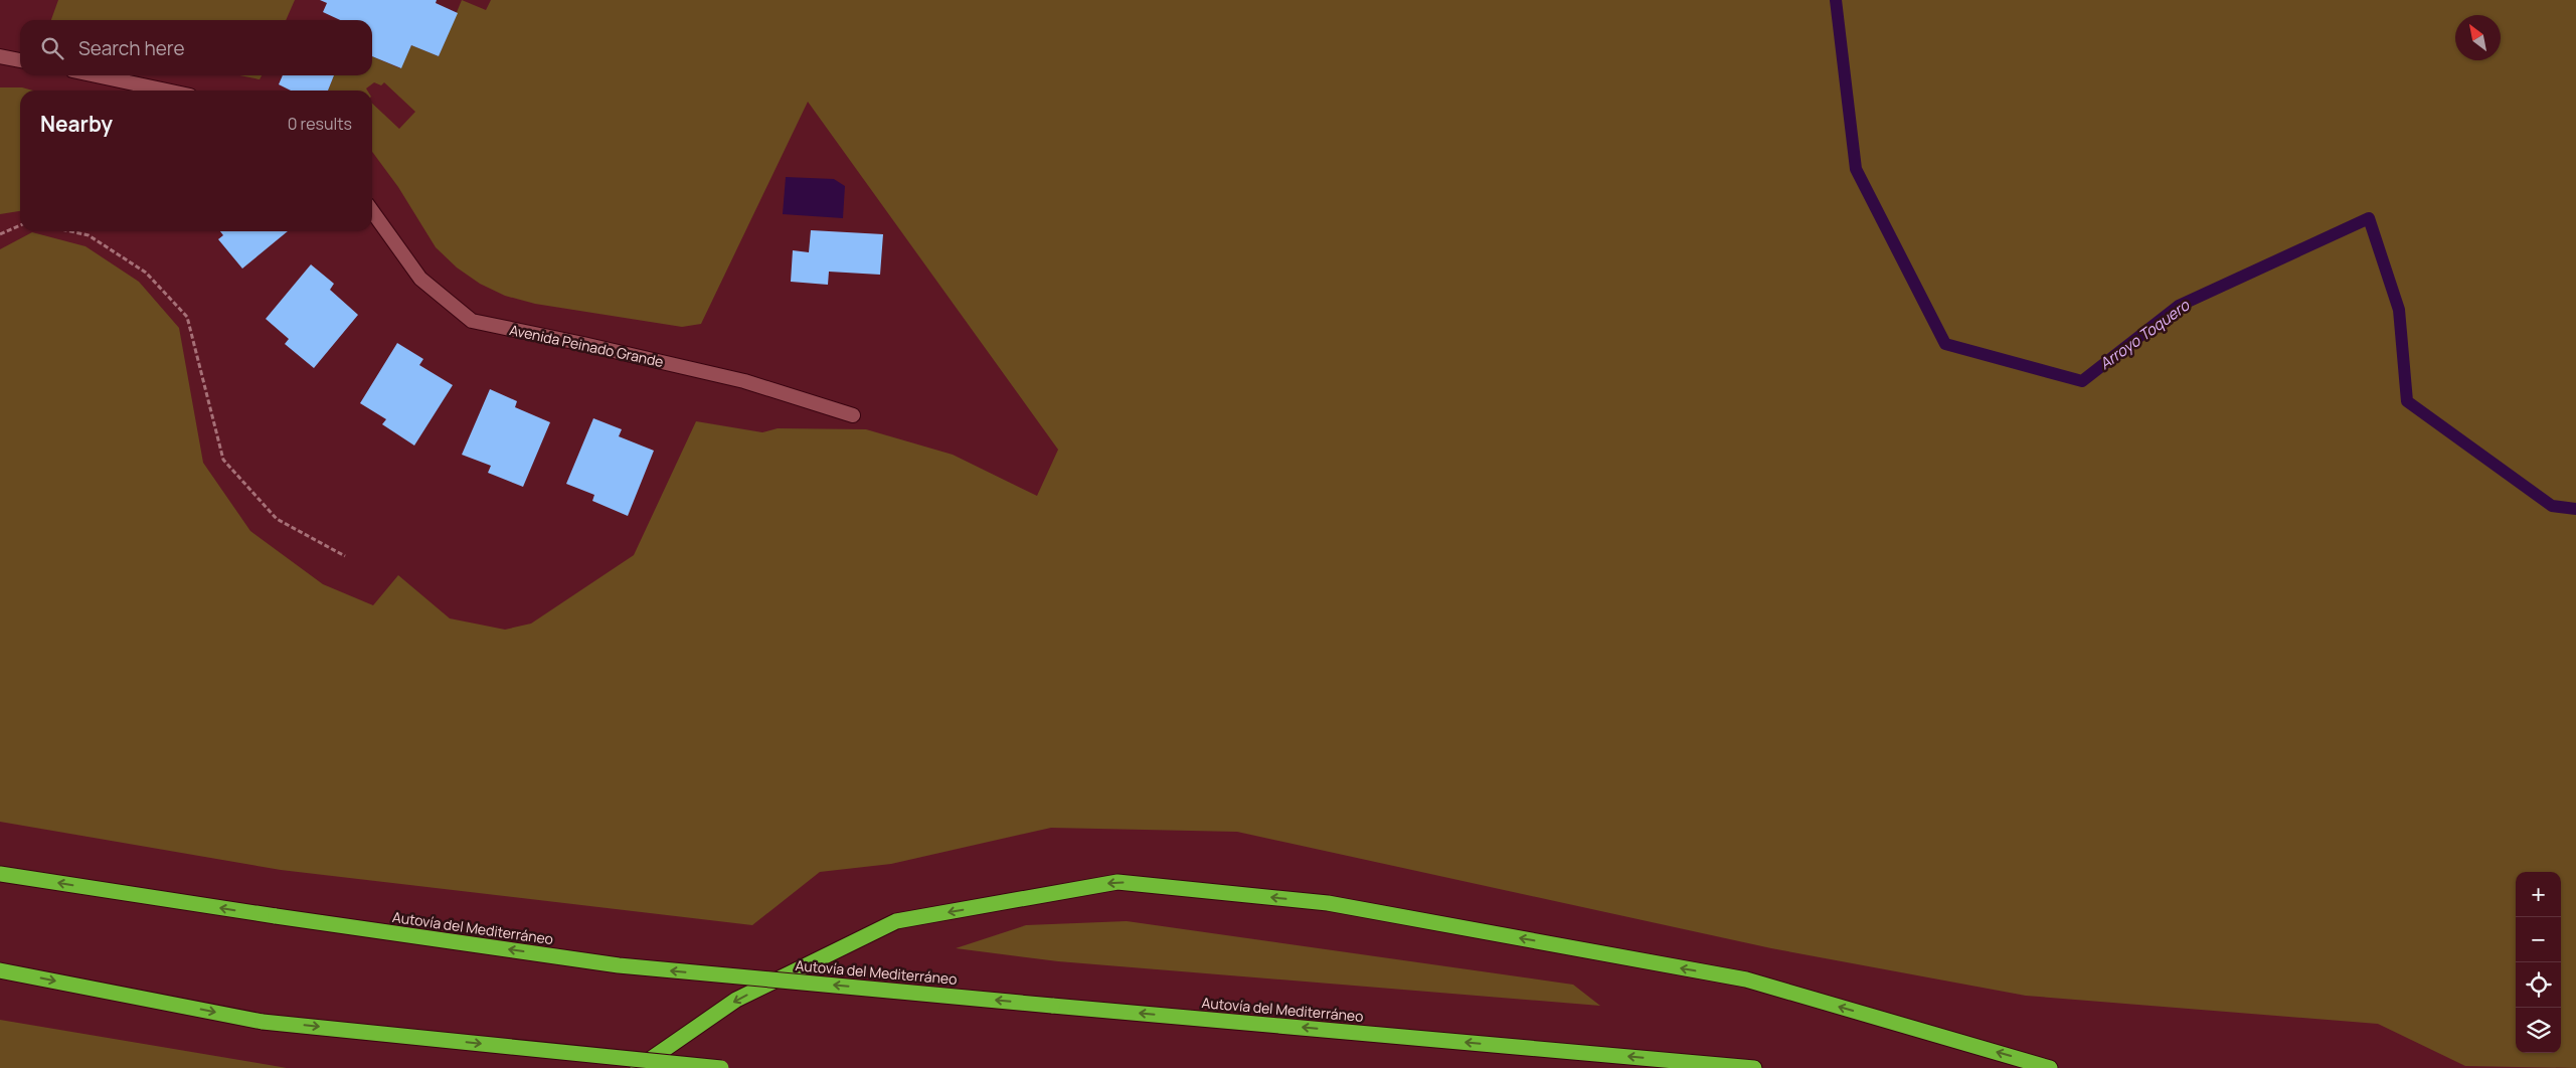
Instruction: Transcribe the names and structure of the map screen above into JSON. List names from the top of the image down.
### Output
{
  "streets": {
    "highway": ["Autovía del Mediterráneo"],
    "street": ["Avenida Peinado Grande"]
  },
  "water": ["Arroyo Toquero"],
  "north": "top left",
  "page": {
    "search": "Search here",
    "heading": ["Nearby", "0 results"],
    "map_buttons": ["+", "−"]
  }
}
